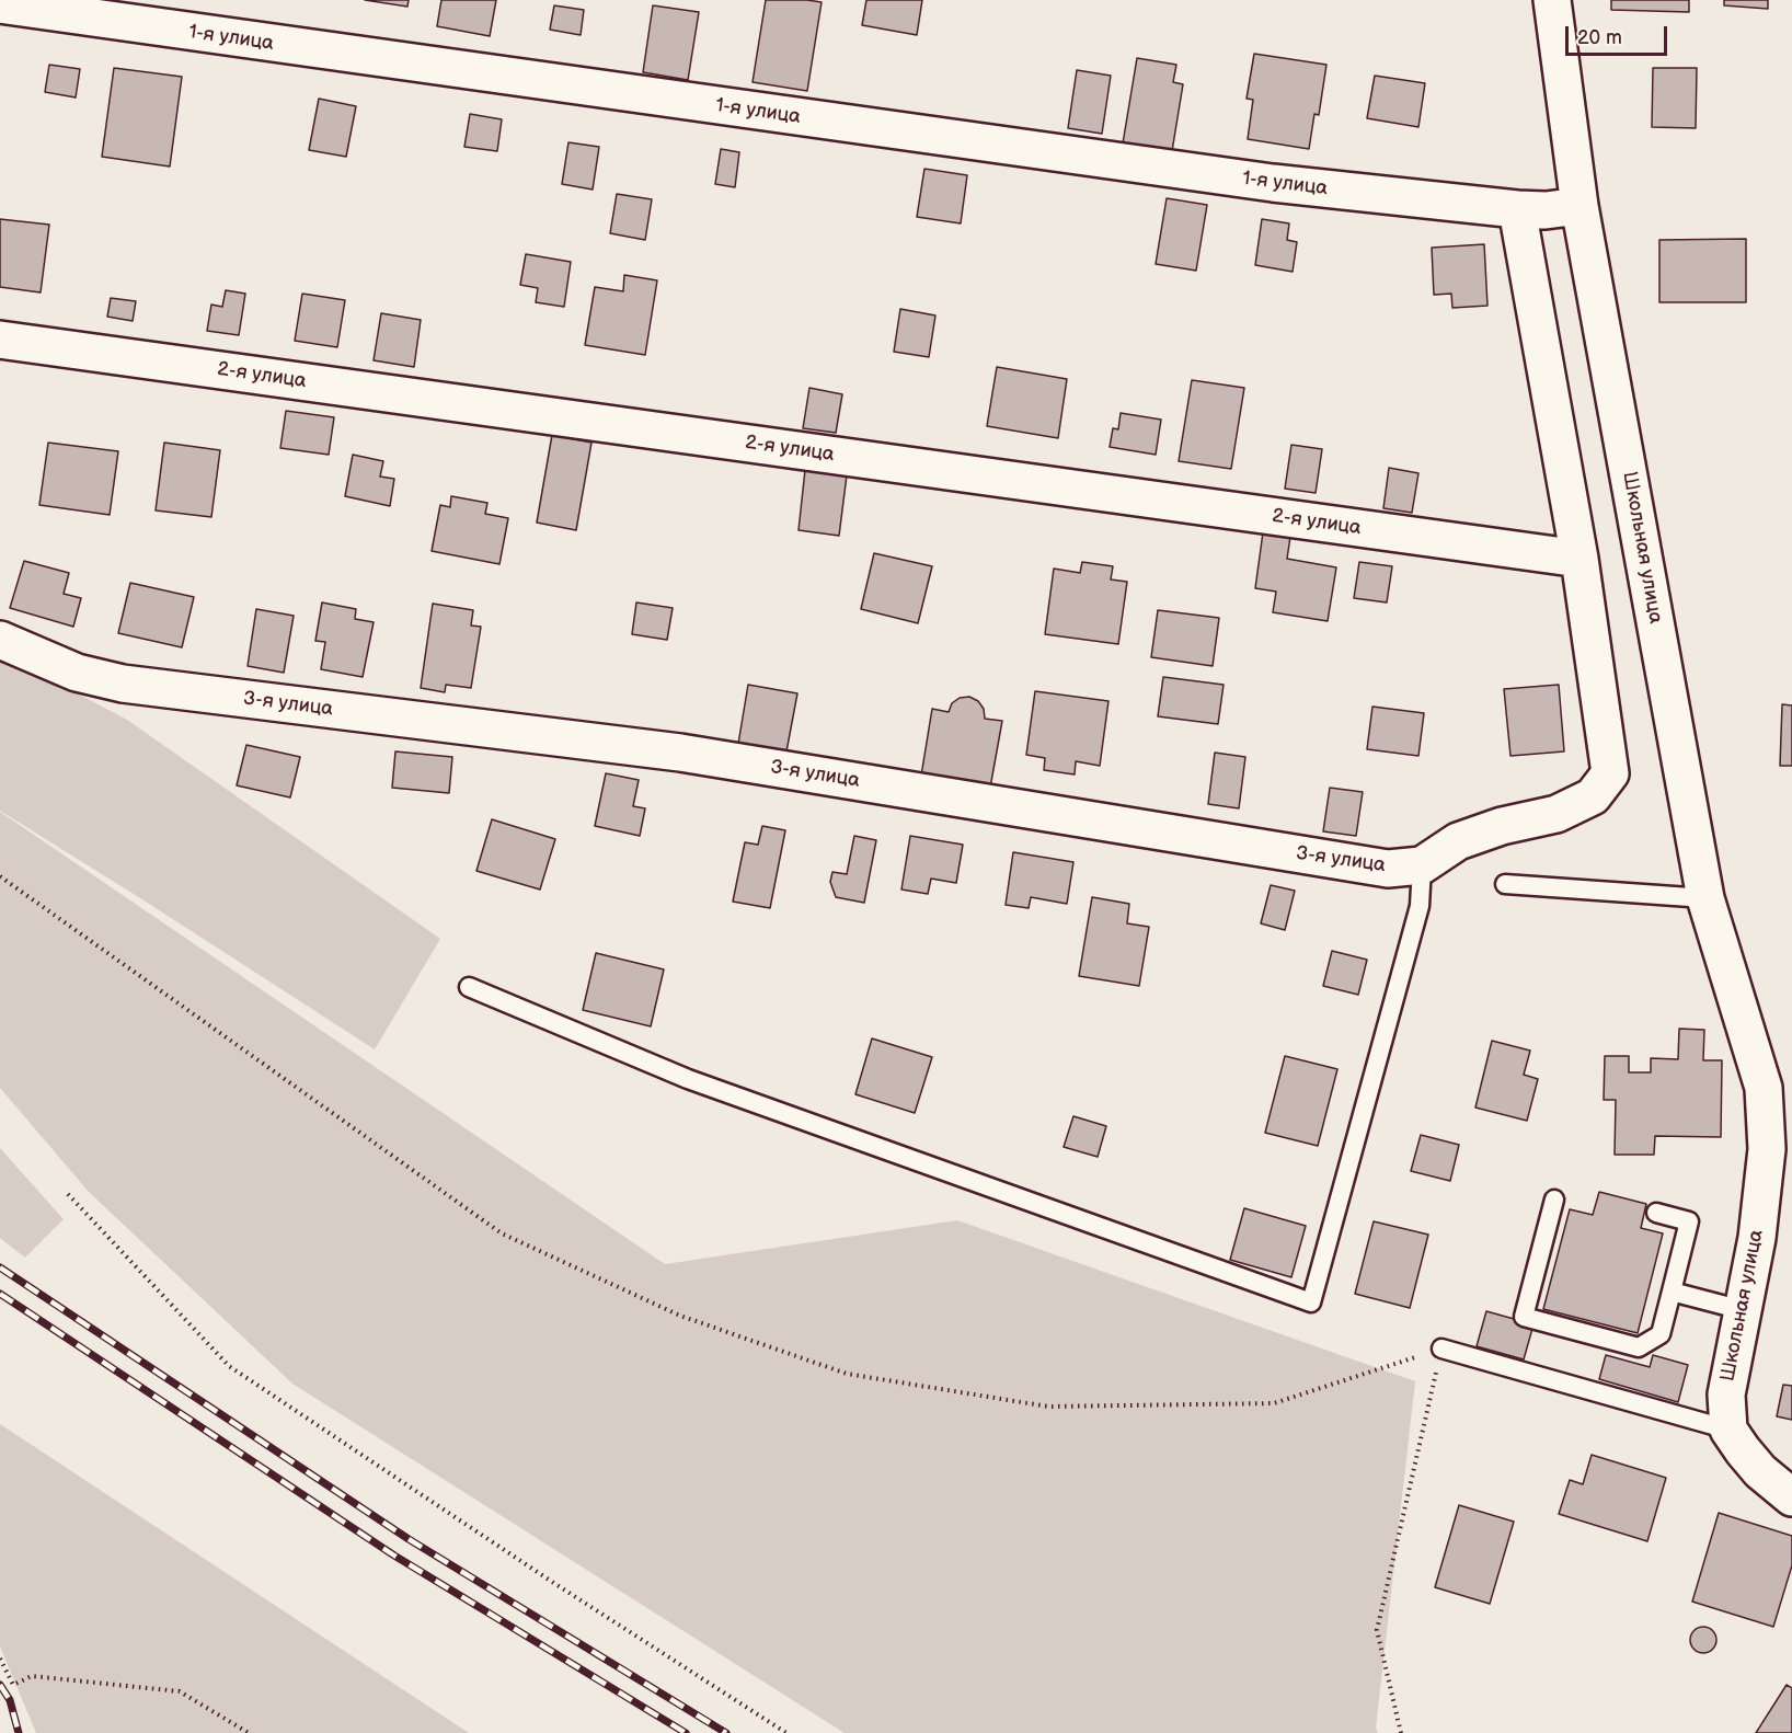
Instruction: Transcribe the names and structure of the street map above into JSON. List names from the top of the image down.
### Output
{
  "streets": {
    "street": [
      "1-я улица",
      "2-я улица",
      "Школьная улица",
      "3-я улица"
    ]
  },
  "crossings": [
    ["1-я улица", "Школьная улица"],
    ["2-я улица", "3-я улица"]
  ],
  "scale_bar": "20 m"
}
